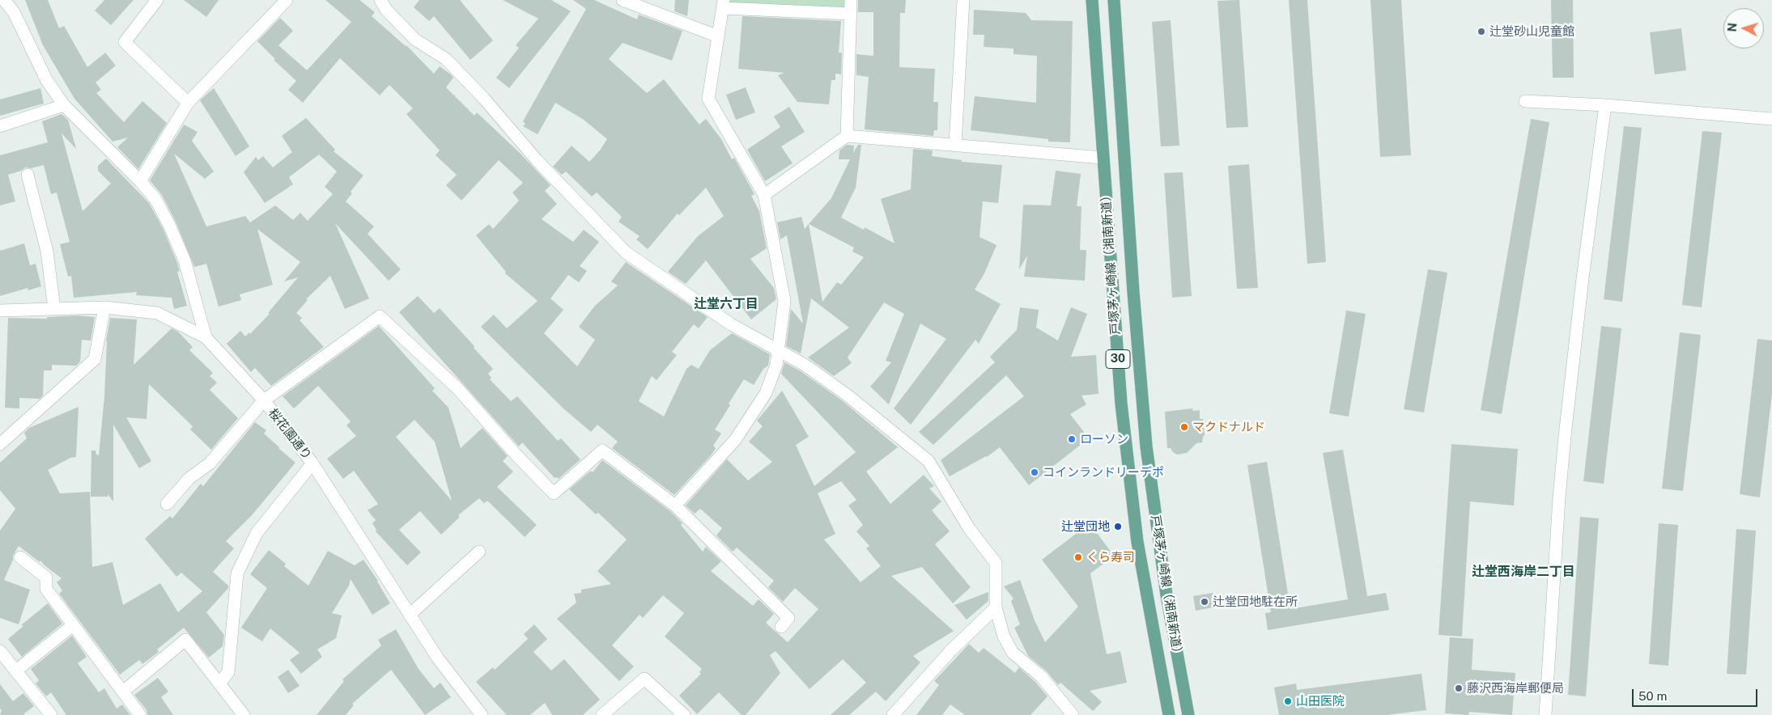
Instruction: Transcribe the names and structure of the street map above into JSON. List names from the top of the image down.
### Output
{
  "streets": {
    "main road": ["戸塚茅ヶ崎線（湘南新道）", "30"],
    "street": ["桜花園通り"]
  },
  "districts": ["辻堂六丁目", "辻堂西海岸二丁目"],
  "places": [
    "辻堂砂山児童館",
    "マクドナルド",
    "ローソン",
    "コインランドリーデポ",
    "辻堂団地",
    "くら寿司",
    "辻堂団地駐在所",
    "藤沢西海岸郵便局",
    "山田医院"
  ],
  "scale_bar": "50 m",
  "north": "left"
}
